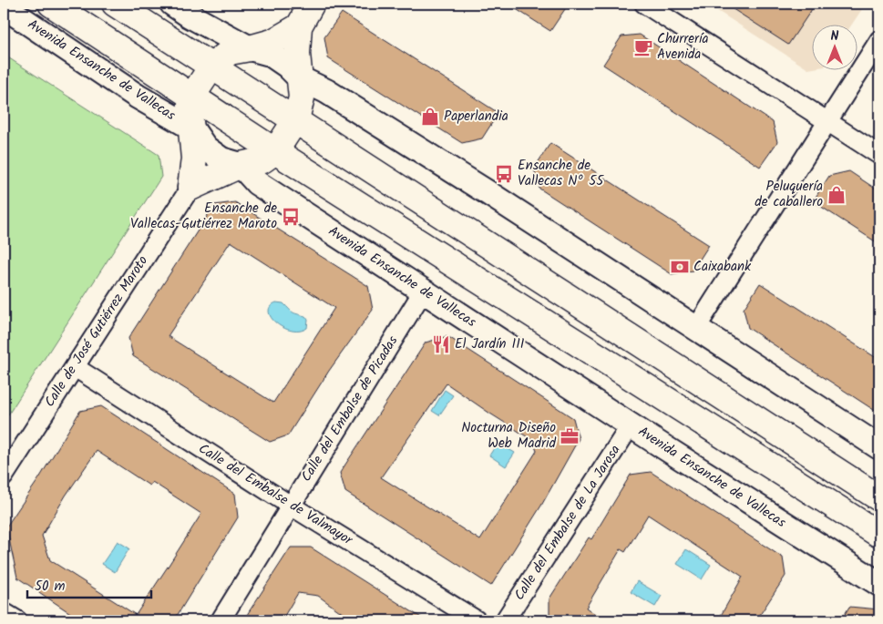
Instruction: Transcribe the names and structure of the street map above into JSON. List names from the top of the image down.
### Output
{
  "streets": {
    "main road": ["Avenida Ensanche de Vallecas", "Calle de José Gutiérrez Maroto"],
    "street": ["Calle del Embalse de Picadas", "Calle del Embalse de Valmayor", "Calle del Embalse de La Jarosa"]
  },
  "crossings": [
    ["Avenida Ensanche de Vallecas", "Calle de José Gutiérrez Maroto"],
    ["Avenida Ensanche de Vallecas", "Calle del Embalse de Picadas"],
    ["Avenida Ensanche de Vallecas", "Calle del Embalse de La Jarosa"],
    ["Calle de José Gutiérrez Maroto", "Calle del Embalse de Valmayor"],
    ["Calle del Embalse de Picadas", "Calle del Embalse de Valmayor"]
  ],
  "places": {
    "cafe": ["Churrería Avenida"],
    "shop": ["Paperlandia", "Peluquería de caballero"],
    "bus stop": ["Ensanche de Vallecas Nº 55", "Ensanche de Vallecas-Gutiérrez Maroto"],
    "bank": ["Caixabank"],
    "restaurant": ["El Jardín III"],
    "office": ["Nocturna Diseño Web Madrid"]
  },
  "scale_bar": "50 m",
  "north": "top"
}
